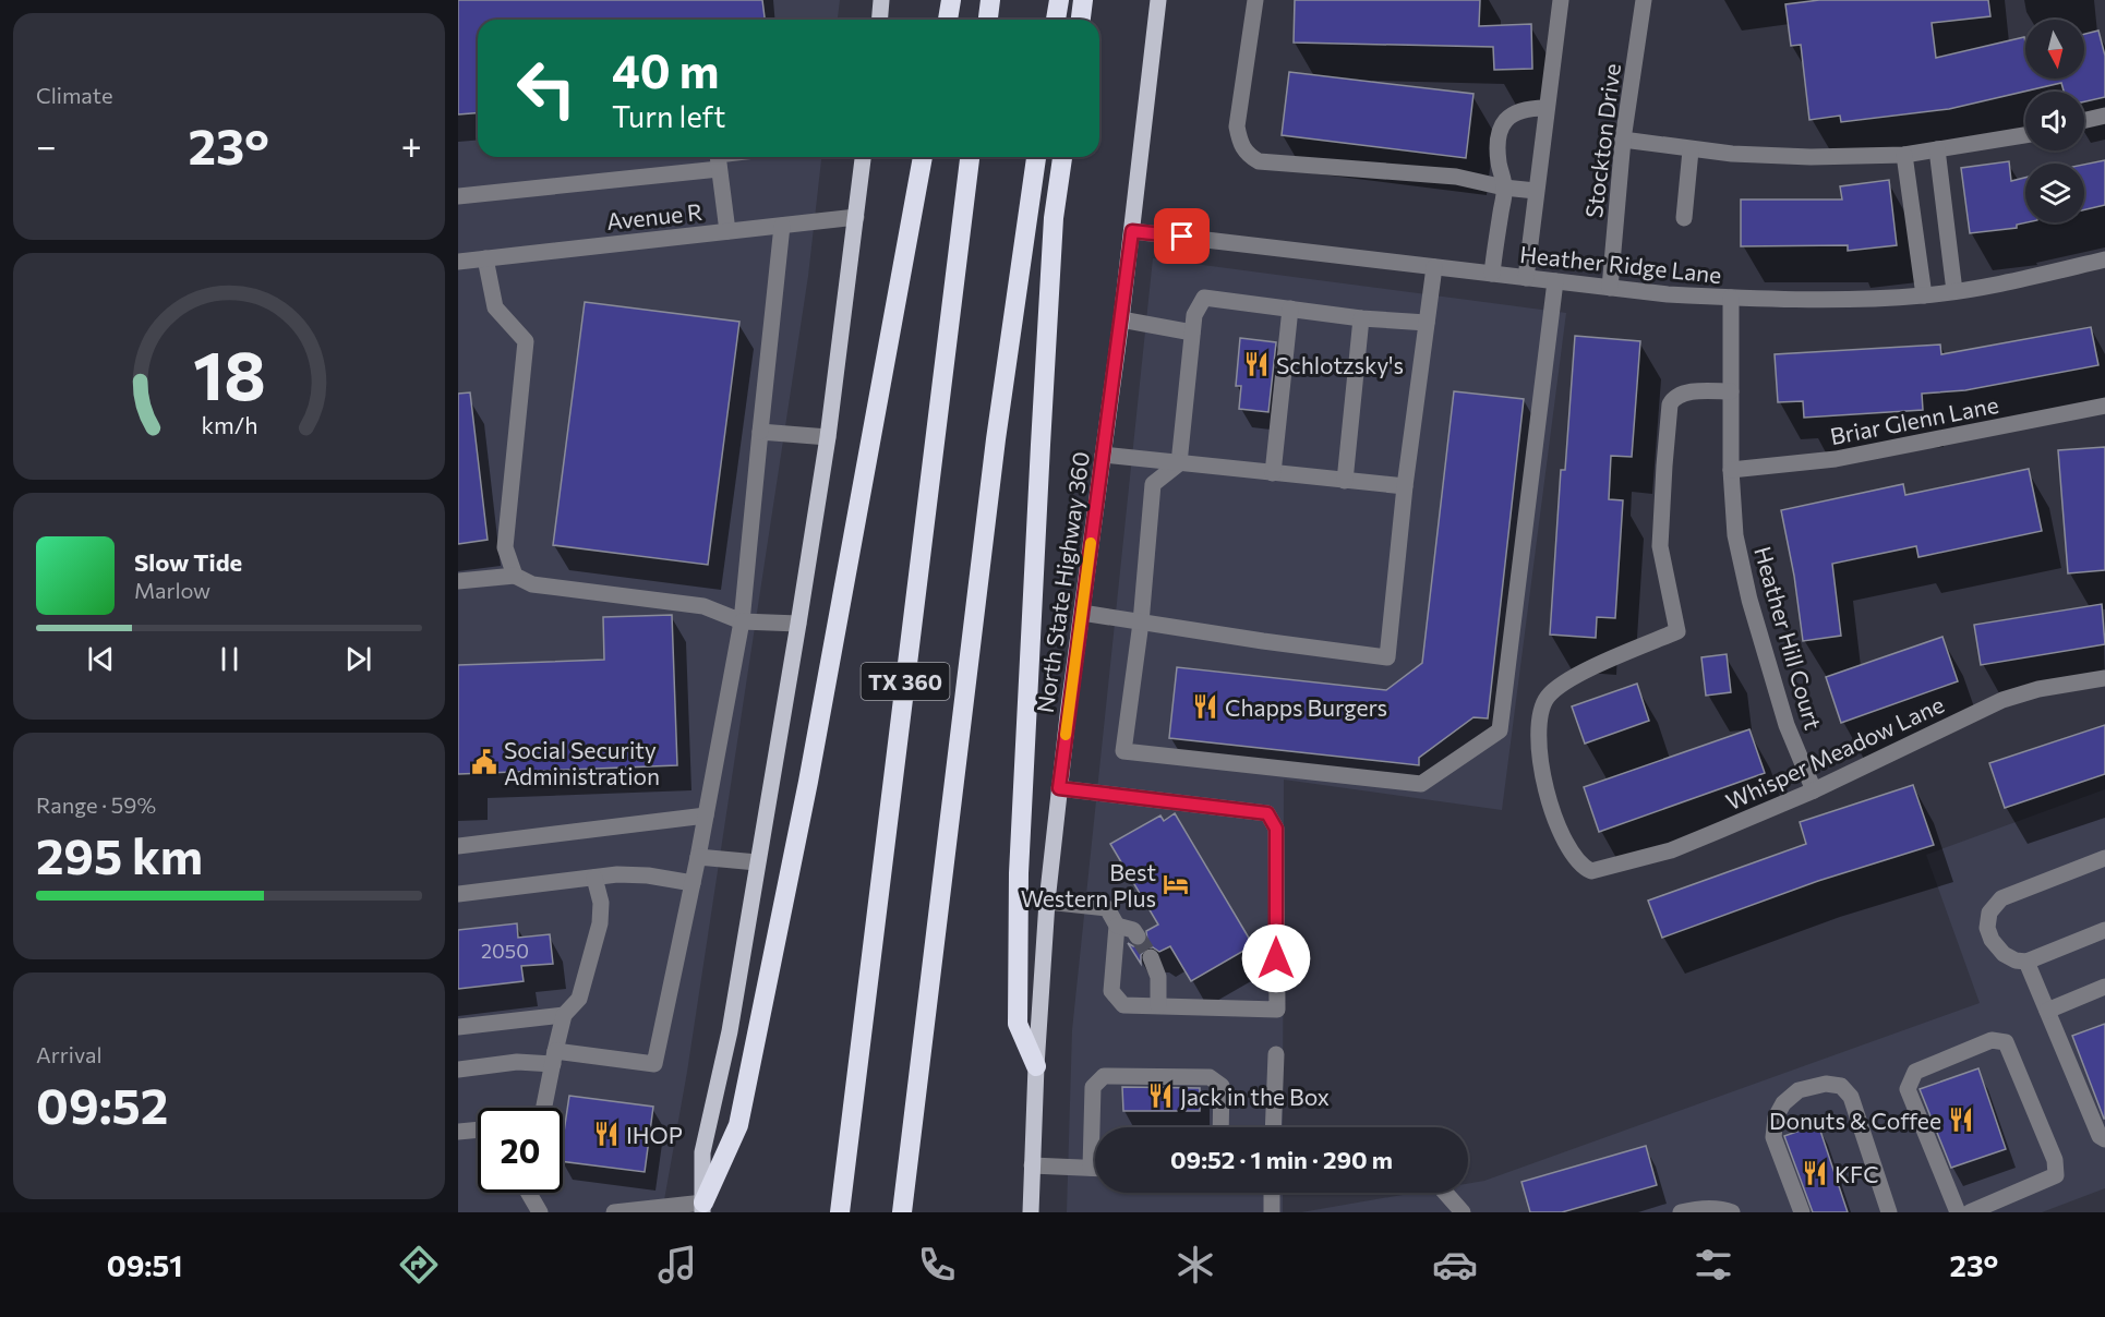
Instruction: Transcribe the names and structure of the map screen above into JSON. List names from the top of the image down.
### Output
{
  "streets": {
    "highway": ["TX 360"],
    "main road": ["North State Highway 360"],
    "street": [
      "Stockton Drive",
      "Avenue R",
      "Heather Ridge Lane",
      "Briar Glenn Lane",
      "Heather Hill Court",
      "Whisper Meadow Lane"
    ]
  },
  "crossings": [
    ["Stockton Drive", "Heather Ridge Lane"],
    ["Heather Ridge Lane", "North State Highway 360"],
    ["Heather Ridge Lane", "Heather Hill Court"],
    ["Briar Glenn Lane", "Heather Hill Court"],
    ["Heather Hill Court", "Whisper Meadow Lane"]
  ],
  "places": {
    "restaurant": [
      "Schlotzsky's",
      "Chapps Burgers",
      "Jack in the Box",
      "Donuts & Coffee",
      "IHOP",
      "KFC"
    ],
    "public building": ["Social Security Administration"],
    "hotel": ["Best Western Plus"]
  },
  "house_numbers": ["2050"],
  "north": "bottom",
  "page": {
    "tile": [
      "Climate",
      ["Range · 59%", "295 km"],
      ["Arrival", "09:52"]
    ],
    "turn": ["40 m", "Turn left"],
    "heat": ["−", "23°", "+"],
    "song": ["Slow Tide", "Marlow"],
    "limit": "20",
    "trip": "09:52 · 1 min · 290 m",
    "tabs": ["09:51", "23°"],
    "gauge": ["18", "km/h"]
  }
}
